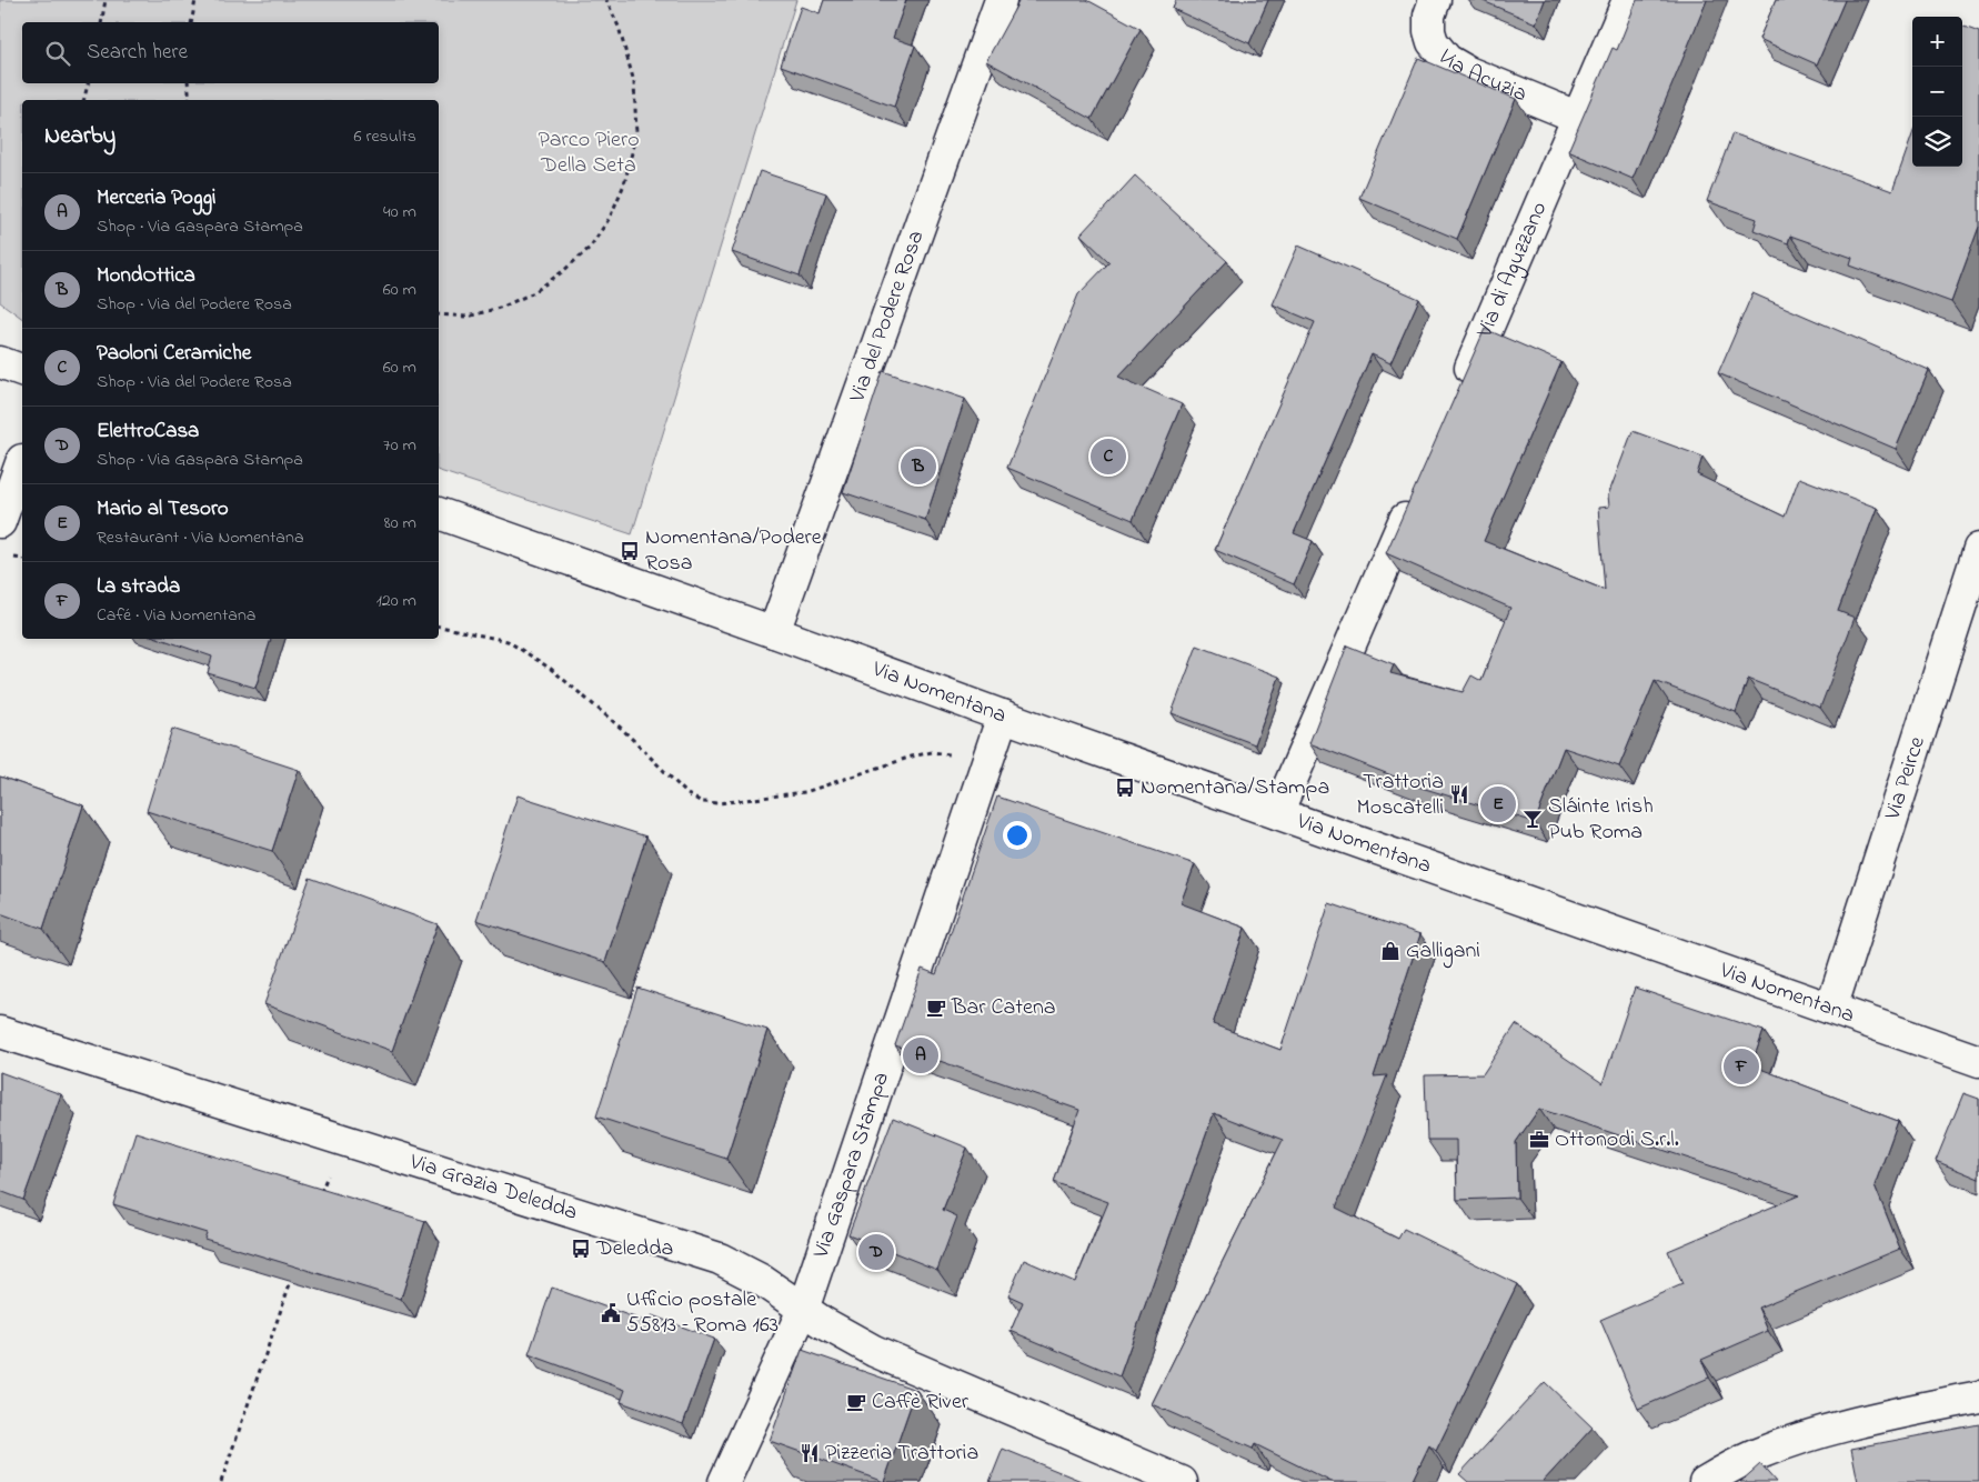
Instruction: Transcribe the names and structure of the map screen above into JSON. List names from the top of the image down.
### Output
{
  "streets": {
    "street": [
      "Via Acuzia",
      "Via di Aguzzano",
      "Via del Podere Rosa",
      "Via Nomentana",
      "Via Peirce",
      "Via Gaspara Stampa",
      "Via Grazia Deledda"
    ]
  },
  "crossings": [
    ["Via Acuzia", "Via di Aguzzano"],
    ["Via del Podere Rosa", "Via Nomentana"],
    ["Via Nomentana", "Via Peirce"],
    ["Via Nomentana", "Via Gaspara Stampa"],
    ["Via Gaspara Stampa", "Via Grazia Deledda"]
  ],
  "parks": ["Parco Piero Della Seta"],
  "places": {
    "bus stop": ["Nomentana/Podere Rosa", "Nomentana/Stampa", "Deledda"],
    "restaurant": ["Trattoria Moscatelli", "Pizzeria Trattoria"],
    "bar": ["Sláinte Irish Pub Roma"],
    "shop": ["Galligani"],
    "cafe": ["Bar Catena", "Caffè River"],
    "office": ["Ottonodi S.r.l."],
    "public building": ["Ufficio postale 55813 – Roma 163"]
  },
  "page": {
    "map_buttons": ["+", "−"],
    "search": "Search here",
    "heading": ["Nearby", "6 results"],
    "list": [
      {
        "mark": "A",
        "name": "Merceria Poggi",
        "note": "Shop · Via Gaspara Stampa",
        "value": "40 m"
      },
      {
        "mark": "B",
        "name": "MondOttica",
        "note": "Shop · Via del Podere Rosa",
        "value": "60 m"
      },
      {
        "mark": "C",
        "name": "Paoloni Ceramiche",
        "note": "Shop · Via del Podere Rosa",
        "value": "60 m"
      },
      {
        "mark": "D",
        "name": "ElettroCasa",
        "note": "Shop · Via Gaspara Stampa",
        "value": "70 m"
      },
      {
        "mark": "E",
        "name": "Mario al Tesoro",
        "note": "Restaurant · Via Nomentana",
        "value": "80 m"
      },
      {
        "mark": "F",
        "name": "La strada",
        "note": "Café · Via Nomentana",
        "value": "120 m"
      }
    ],
    "pins": [
      "C",
      "B",
      "E",
      "A",
      "F",
      "D"
    ]
  }
}
